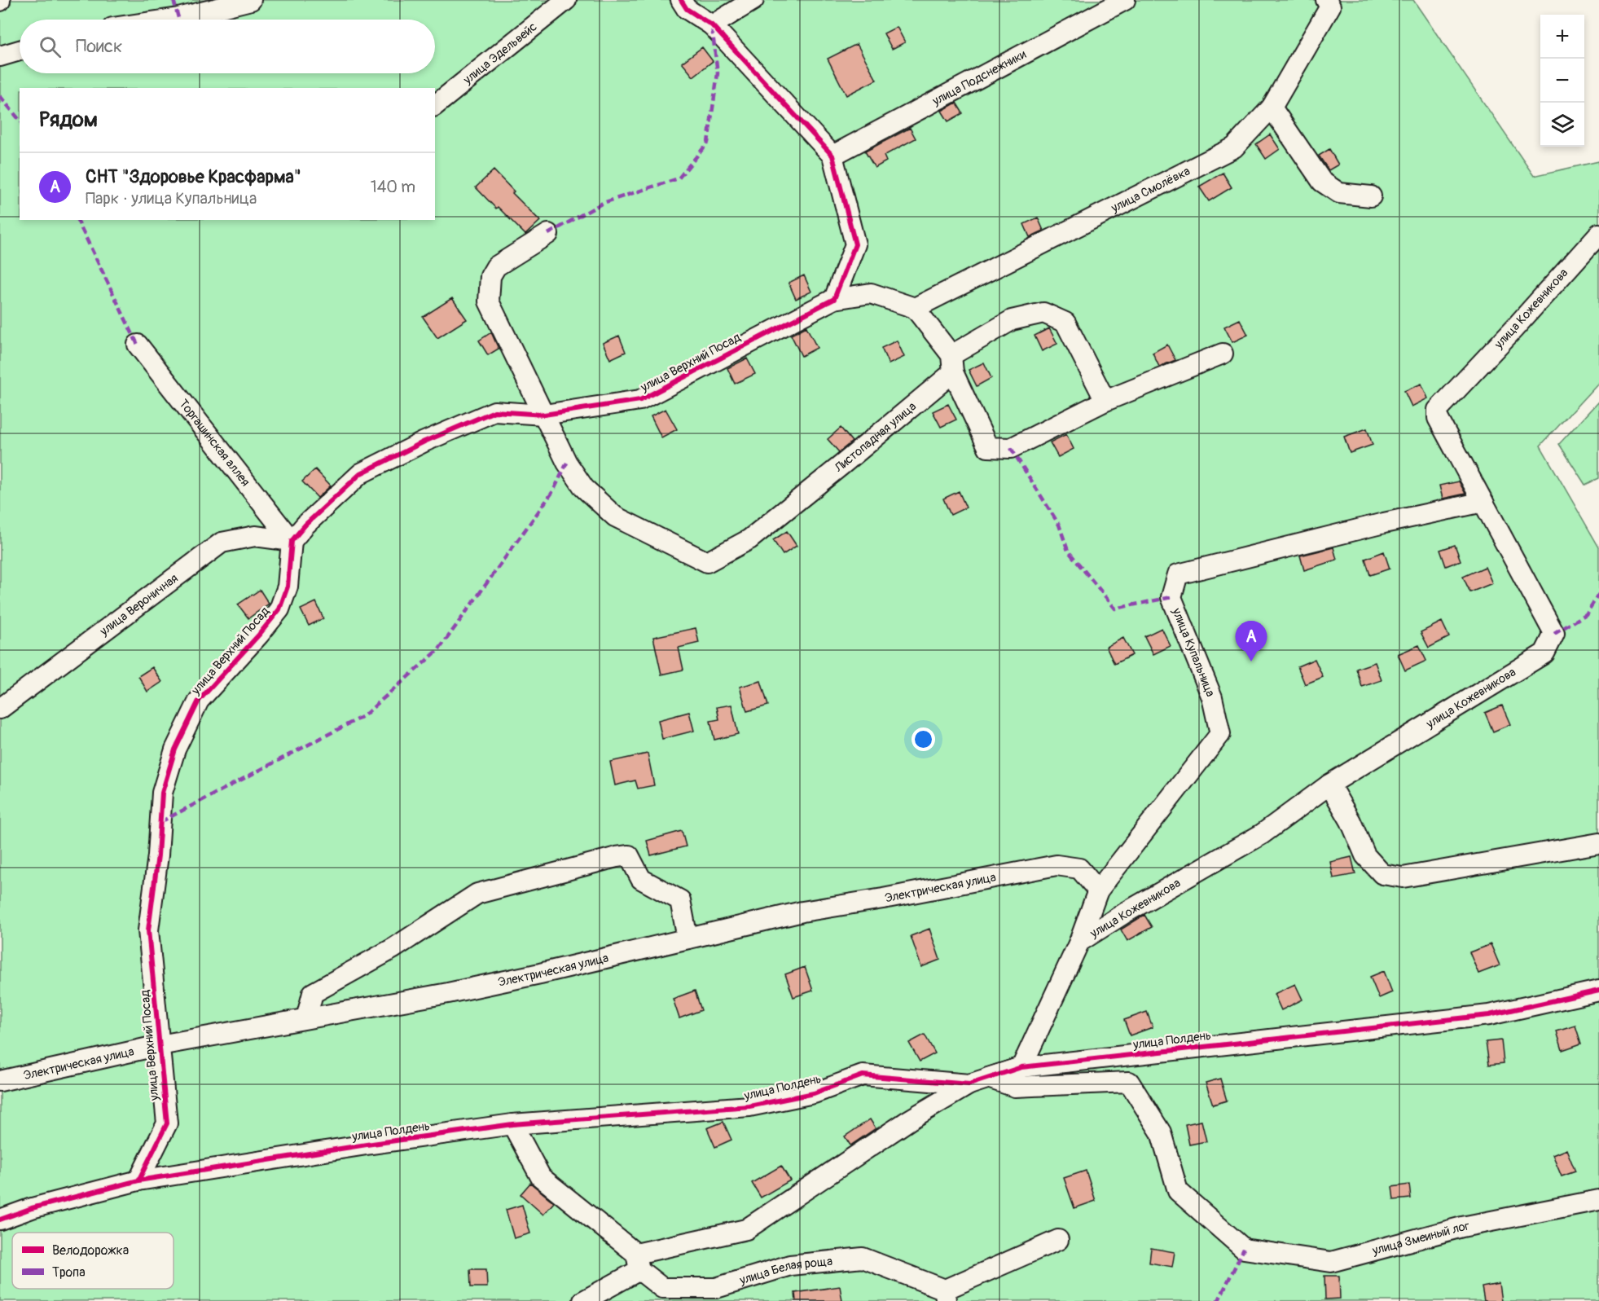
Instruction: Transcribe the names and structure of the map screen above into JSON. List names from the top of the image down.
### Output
{
  "streets": {
    "street": [
      "улица Эдельвейс",
      "улица Подснежники",
      "улица Смолёвка",
      "улица Кожевникова",
      "улица Верхний Посад",
      "Листопадная улица",
      "Торгашинская аллея",
      "улица Вероничная",
      "улица Купальница",
      "Электрическая улица",
      "улица Полдень",
      "улица Змеиный лог",
      "улица Белая роща"
    ]
  },
  "crossings": [
    ["улица Смолёвка", "улица Верхний Посад"],
    ["улица Кожевникова", "улица Купальница"],
    ["улица Кожевникова", "улица Полдень"],
    ["улица Верхний Посад", "Листопадная улица"],
    ["улица Верхний Посад", "Торгашинская аллея"],
    ["улица Верхний Посад", "улица Вероничная"],
    ["улица Верхний Посад", "Электрическая улица"],
    ["улица Верхний Посад", "улица Полдень"],
    ["Торгашинская аллея", "улица Вероничная"],
    ["улица Купальница", "Электрическая улица"],
    ["улица Полдень", "улица Змеиный лог"],
    ["улица Полдень", "улица Белая роща"]
  ],
  "legend": ["Велодорожка", "Тропа"],
  "page": {
    "map_buttons": ["+", "−"],
    "search": "Поиск",
    "heading": "Рядом",
    "list": [
      {
        "mark": "A",
        "name": "СНТ \"Здоровье Красфарма\"",
        "note": "Парк · улица Купальница",
        "value": "140 m"
      }
    ],
    "pins": "A"
  }
}
